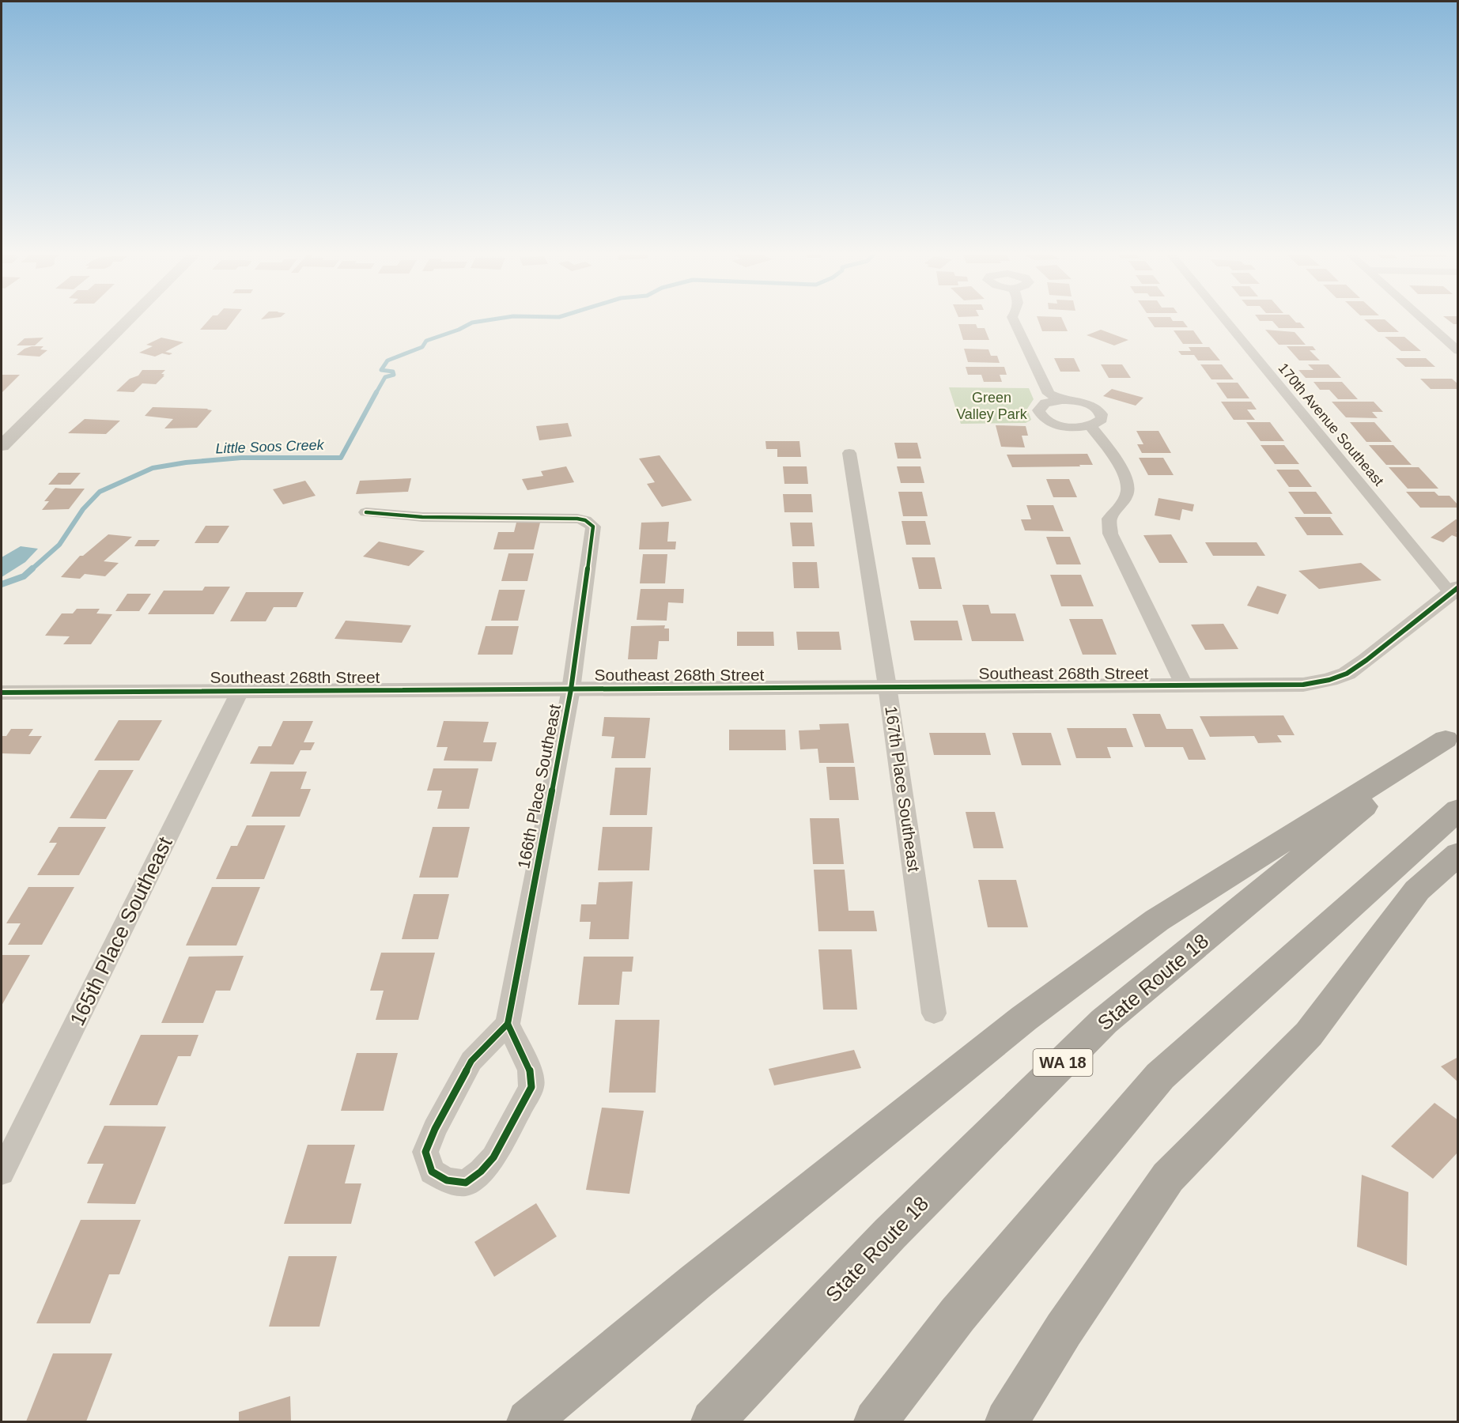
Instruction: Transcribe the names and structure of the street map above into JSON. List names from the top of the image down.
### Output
{
  "streets": {
    "highway": ["State Route 18", "WA 18"],
    "street": [
      "170th Avenue Southeast",
      "Southeast 268th Street",
      "166th Place Southeast",
      "167th Place Southeast",
      "165th Place Southeast"
    ]
  },
  "crossings": [
    ["170th Avenue Southeast", "Southeast 268th Street"],
    ["Southeast 268th Street", "166th Place Southeast"],
    ["Southeast 268th Street", "167th Place Southeast"],
    ["Southeast 268th Street", "165th Place Southeast"]
  ],
  "water": ["Little Soos Creek"],
  "parks": ["Green Valley Park"]
}
